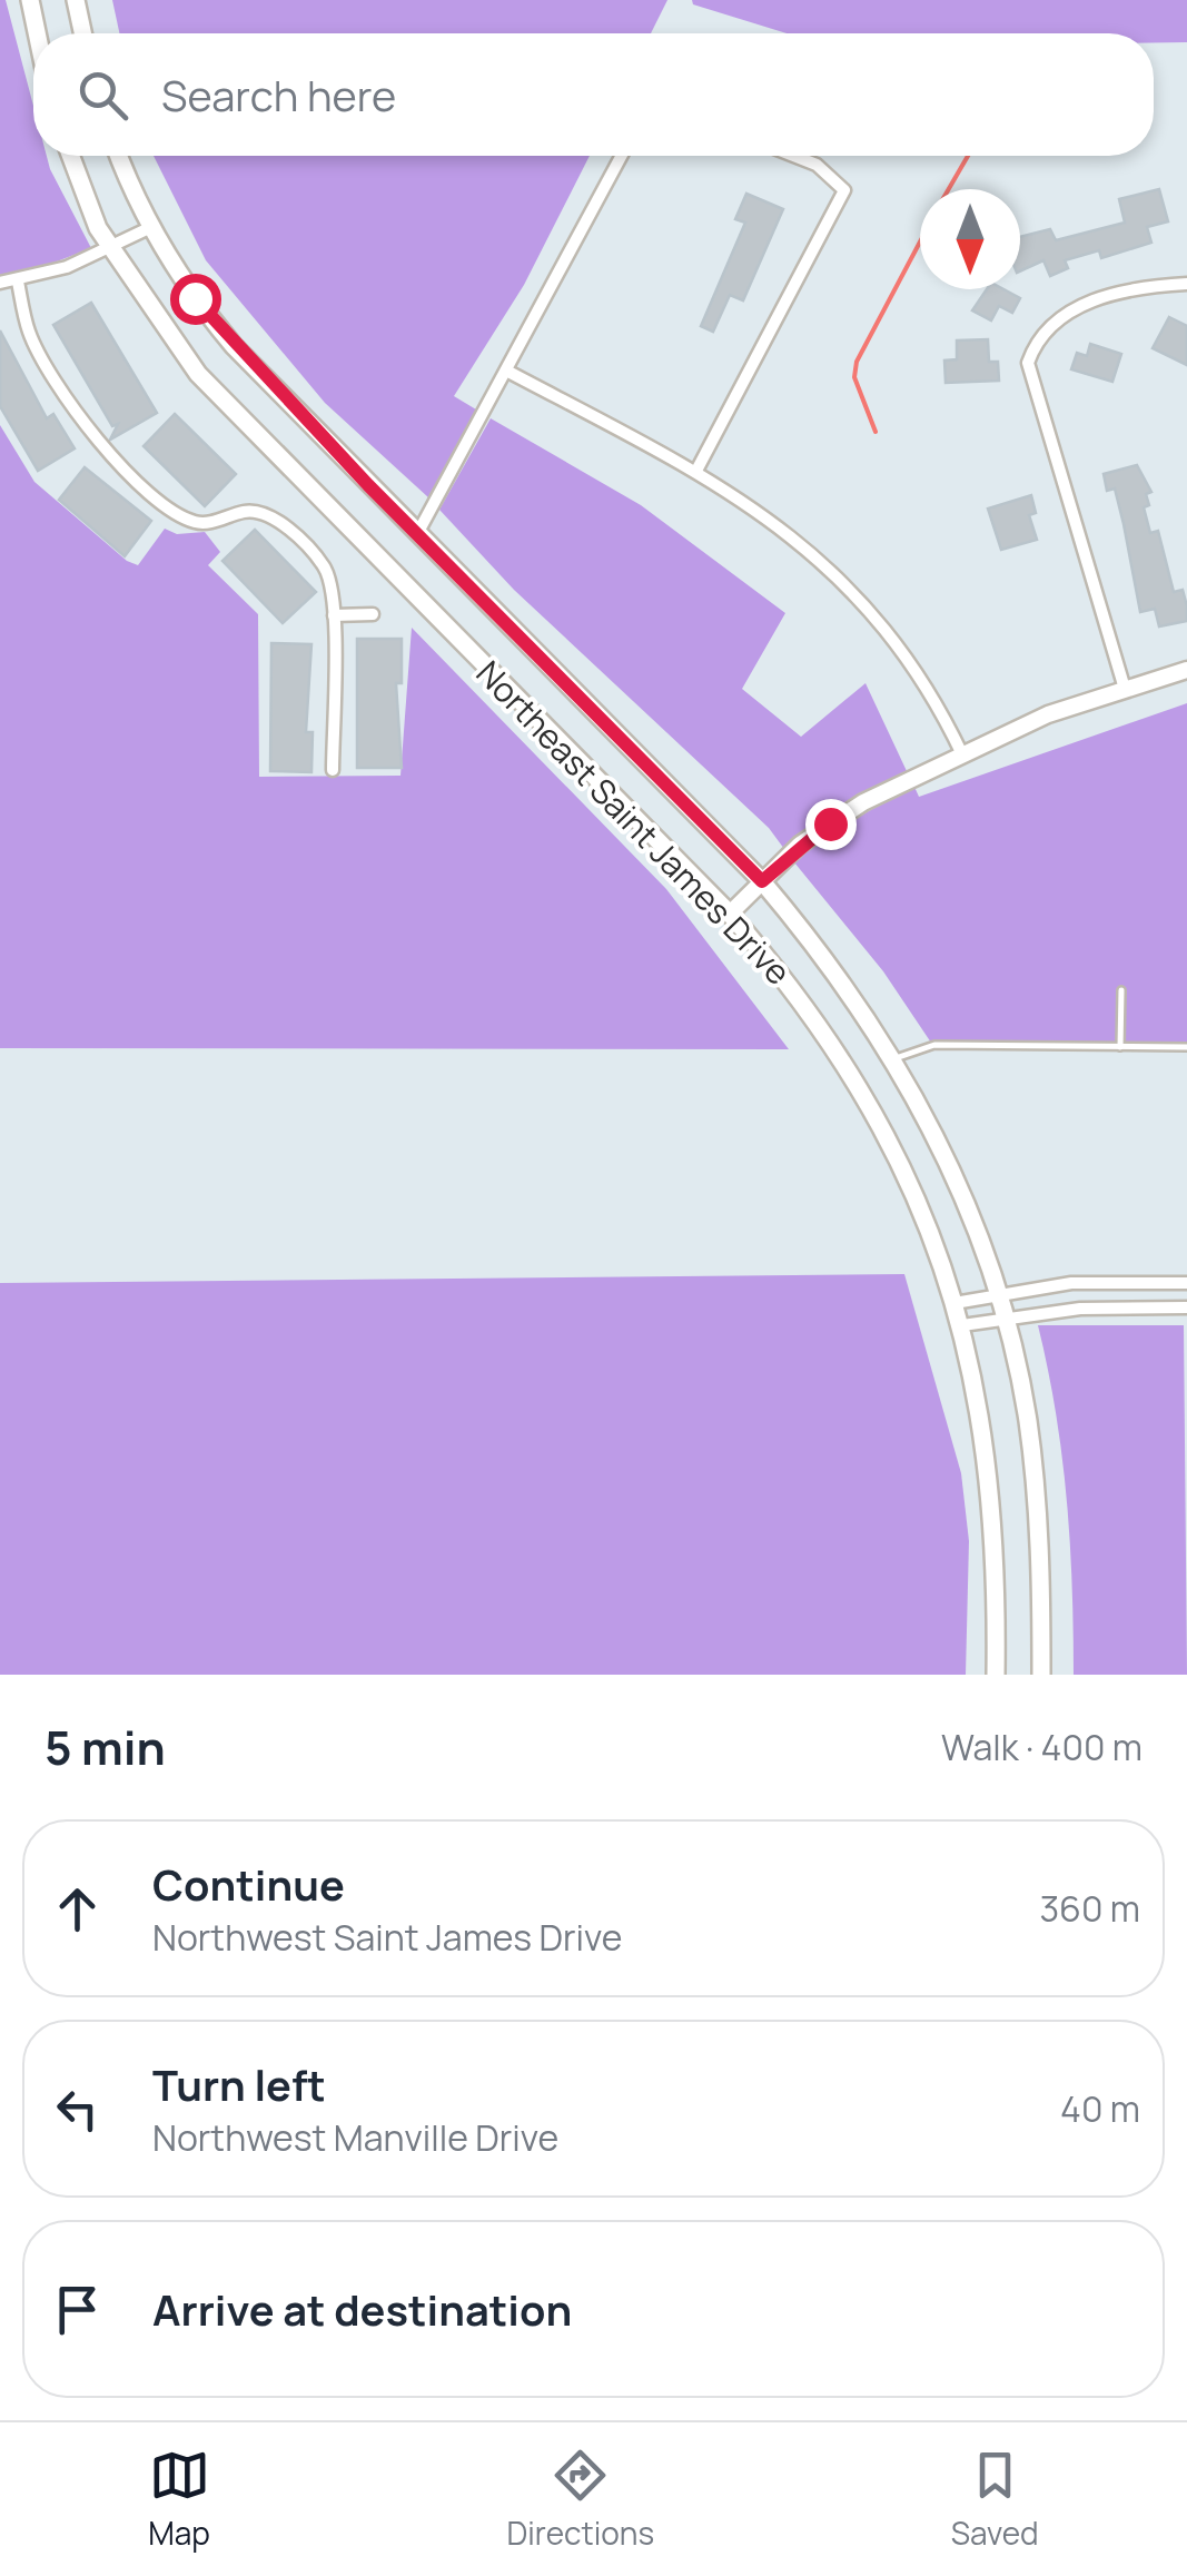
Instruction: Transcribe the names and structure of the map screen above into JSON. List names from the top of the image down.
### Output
{
  "streets": {
    "main road": ["Northeast Saint James Drive"]
  },
  "north": "bottom",
  "page": {
    "search": "Search here",
    "heading": ["5 min", "Walk · 400 m"],
    "list": [
      ["Continue", "Northwest Saint James Drive", "360 m"],
      ["Turn left", "Northwest Manville Drive", "40 m"],
      "Arrive at destination"
    ],
    "nav": ["Map", "Directions", "Saved"]
  }
}
